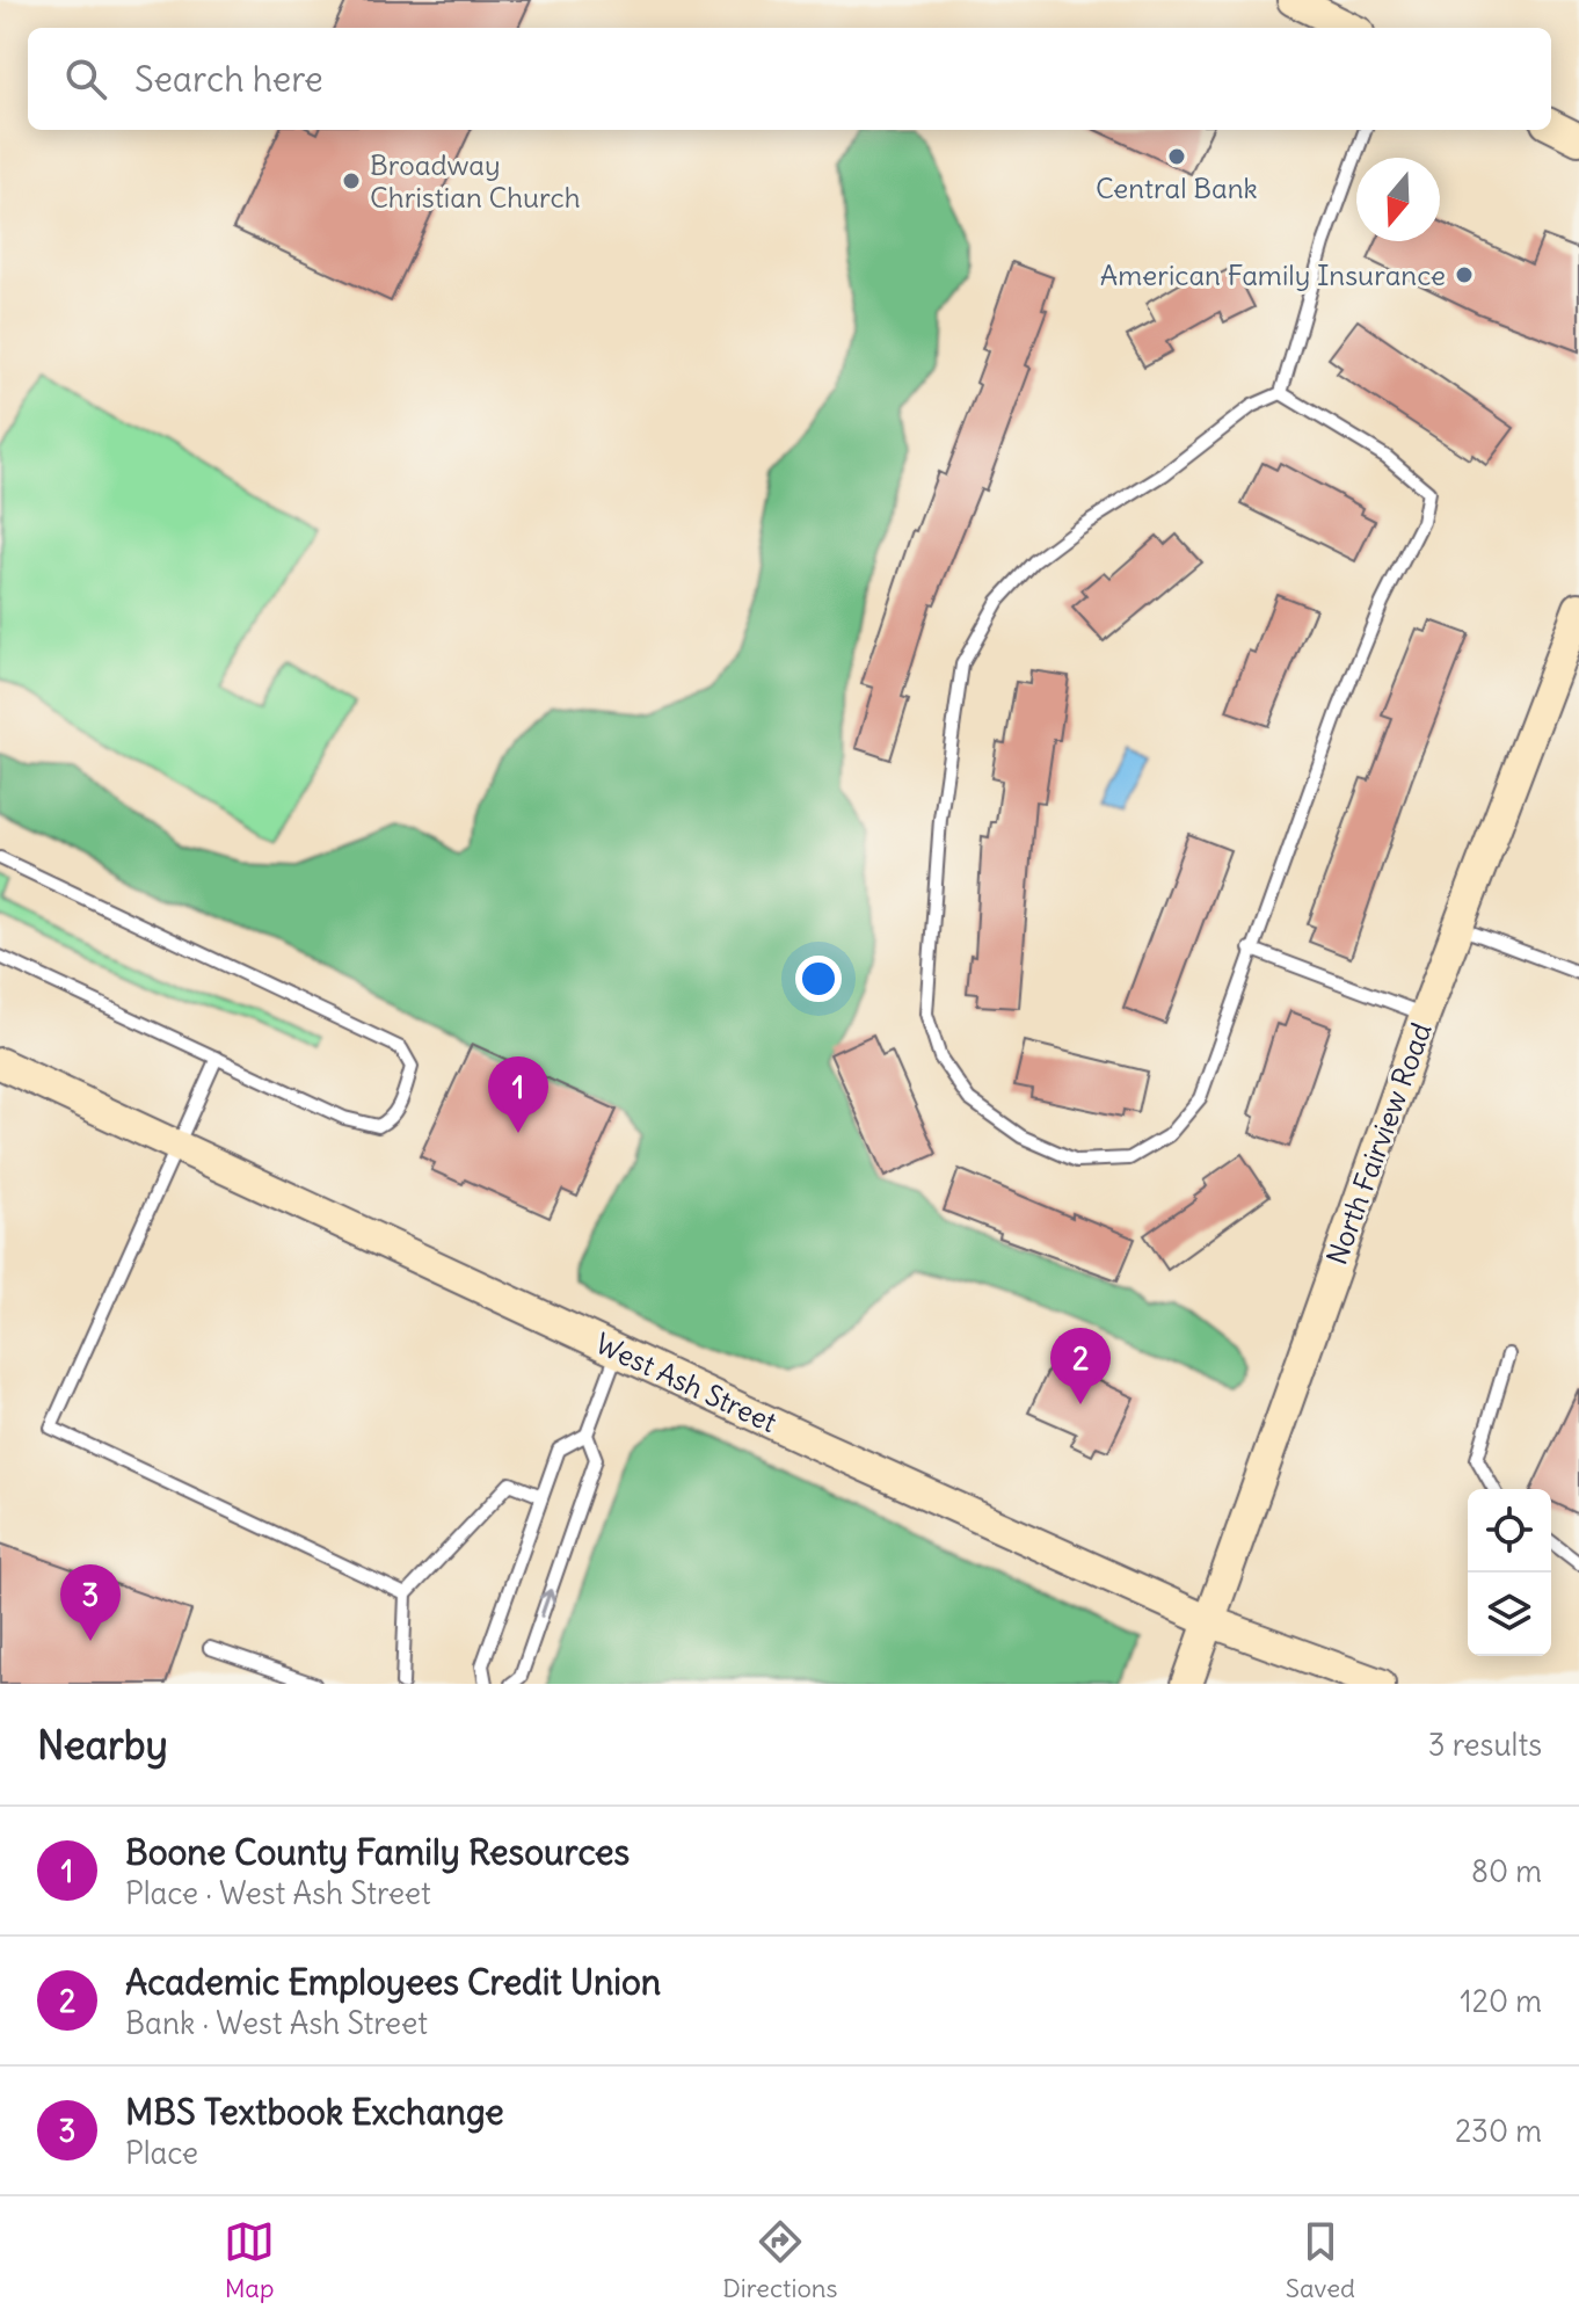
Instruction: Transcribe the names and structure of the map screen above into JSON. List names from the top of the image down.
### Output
{
  "streets": {
    "street": ["North Fairview Road", "West Ash Street"]
  },
  "crossings": [
    ["North Fairview Road", "West Ash Street"]
  ],
  "places": ["Central Bank", "Broadway Christian Church", "American Family Insurance"],
  "north": "bottom",
  "page": {
    "search": "Search here",
    "pins": ["1", "2", "3"],
    "heading": ["Nearby", "3 results"],
    "list": [
      {
        "mark": "1",
        "name": "Boone County Family Resources",
        "note": "Place · West Ash Street",
        "value": "80 m"
      },
      {
        "mark": "2",
        "name": "Academic Employees Credit Union",
        "note": "Bank · West Ash Street",
        "value": "120 m"
      },
      {
        "mark": "3",
        "name": "MBS Textbook Exchange",
        "note": "Place",
        "value": "230 m"
      }
    ],
    "nav": ["Map", "Directions", "Saved"]
  }
}
